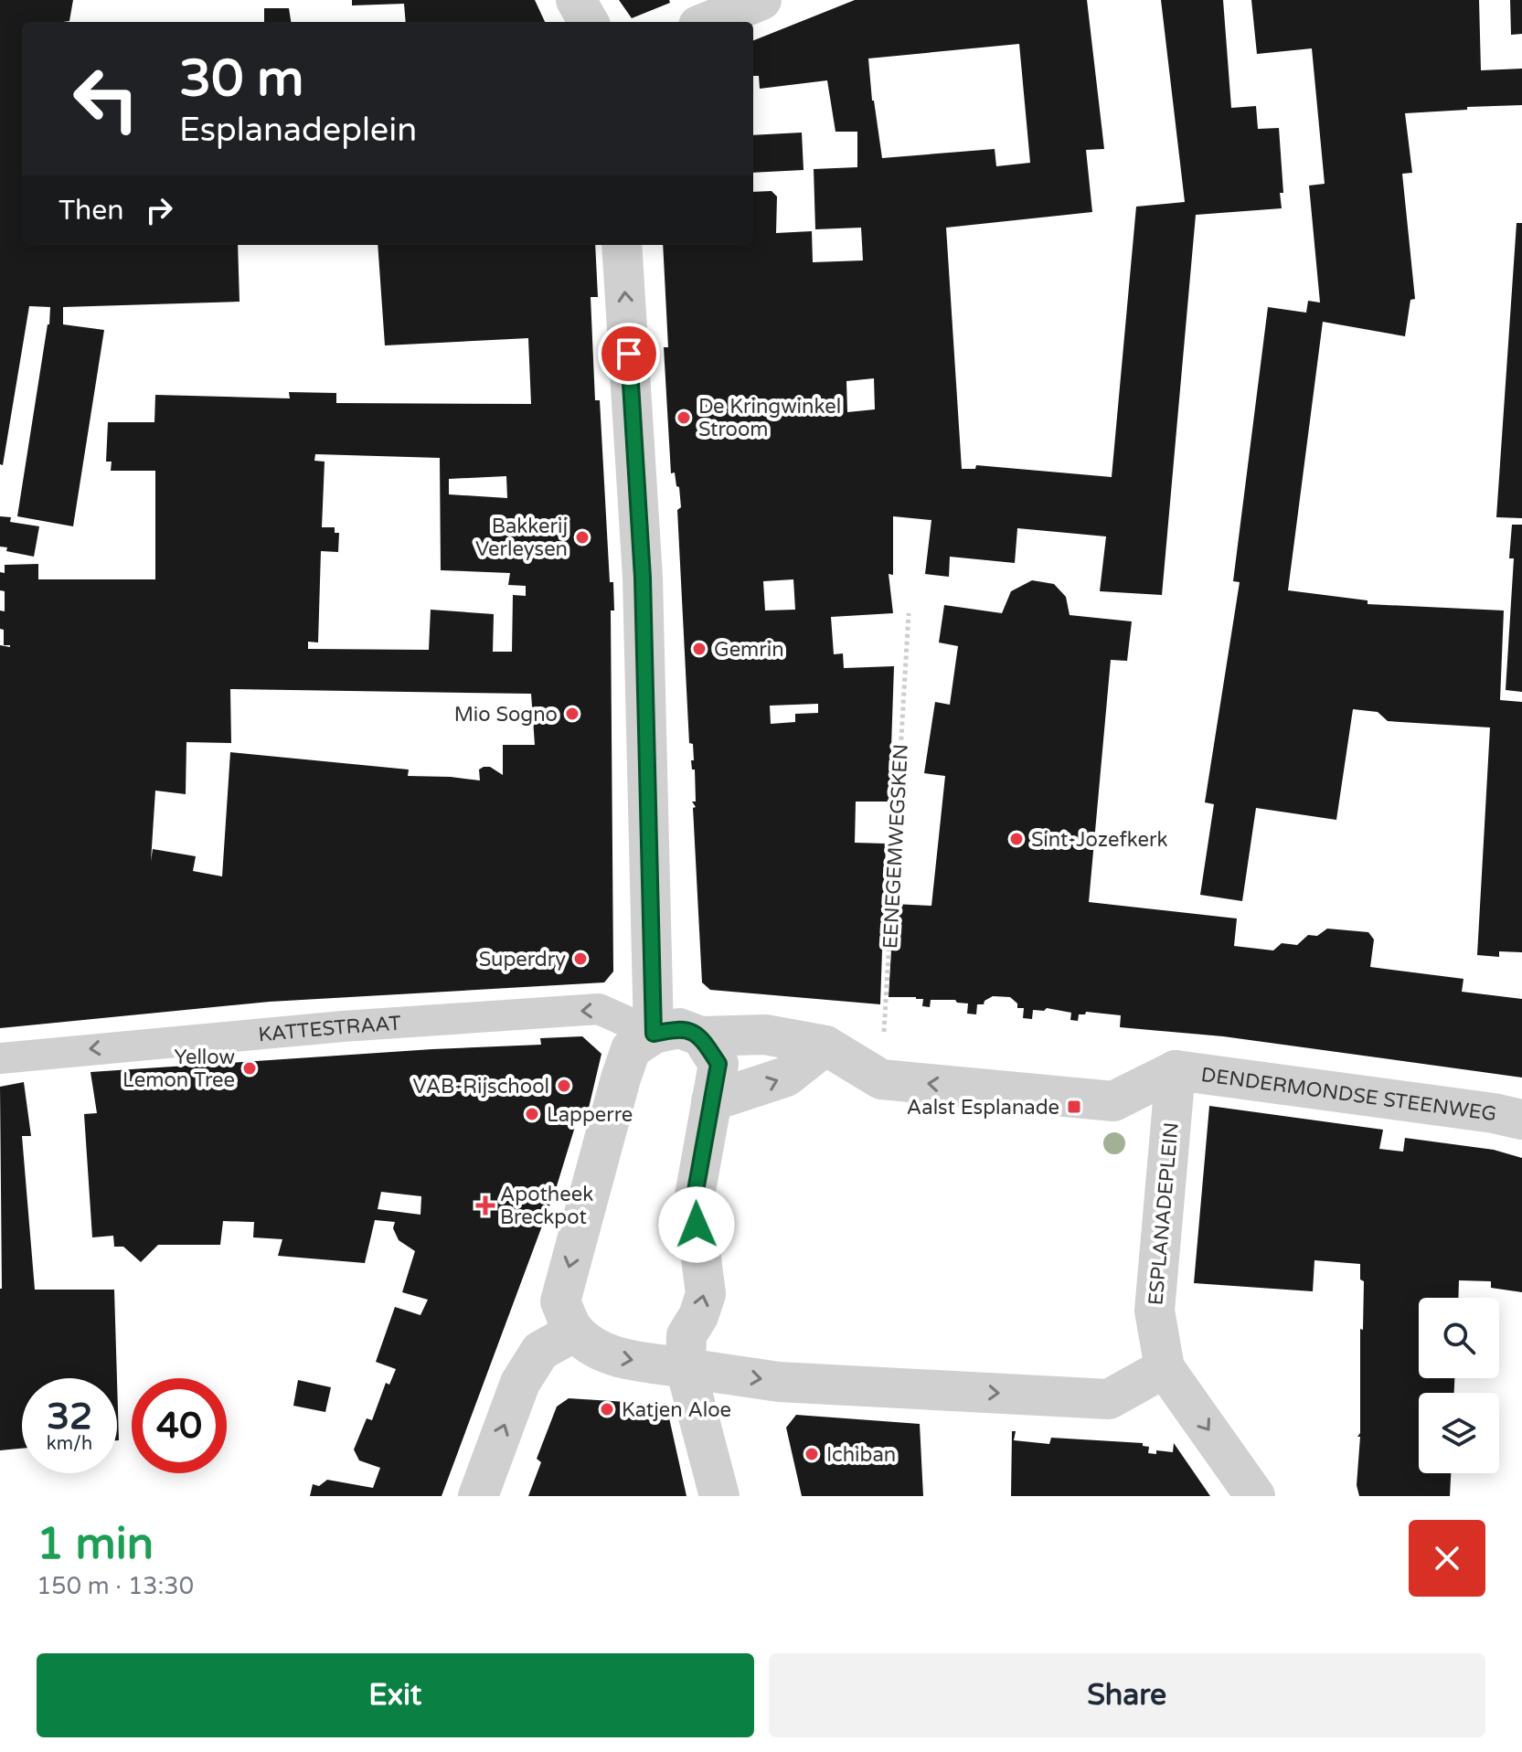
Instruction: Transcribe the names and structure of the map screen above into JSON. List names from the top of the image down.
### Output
{
  "streets": {
    "street": ["KATTESTRAAT", "DENDERMONDSE STEENWEG", "ESPLANADEPLEIN"],
    "path": ["EENEGEMWEGSKEN"]
  },
  "crossings": [
    ["DENDERMONDSE STEENWEG", "ESPLANADEPLEIN"]
  ],
  "one_way": ["KATTESTRAAT"],
  "places": {
    "other": [
      "De Kringwinkel Stroom",
      "Bakkerij Verleysen",
      "Gemrin",
      "Mio Sogno",
      "Sint-Jozefkerk",
      "Superdry",
      "Yellow Lemon Tree",
      "VAB-Rijschool",
      "Lapperre",
      "Katjen Aloe",
      "Ichiban"
    ],
    "transit": ["Aalst Esplanade"],
    "health": ["Apotheek Breckpot"]
  },
  "page": {
    "turn": ["30 m", "Esplanadeplein"],
    "then": "Then",
    "speed": "32 km/h",
    "limit": "40",
    "heading": ["1 min", "150 m · 13:30"],
    "buttons": ["Exit", "Share"]
  }
}
